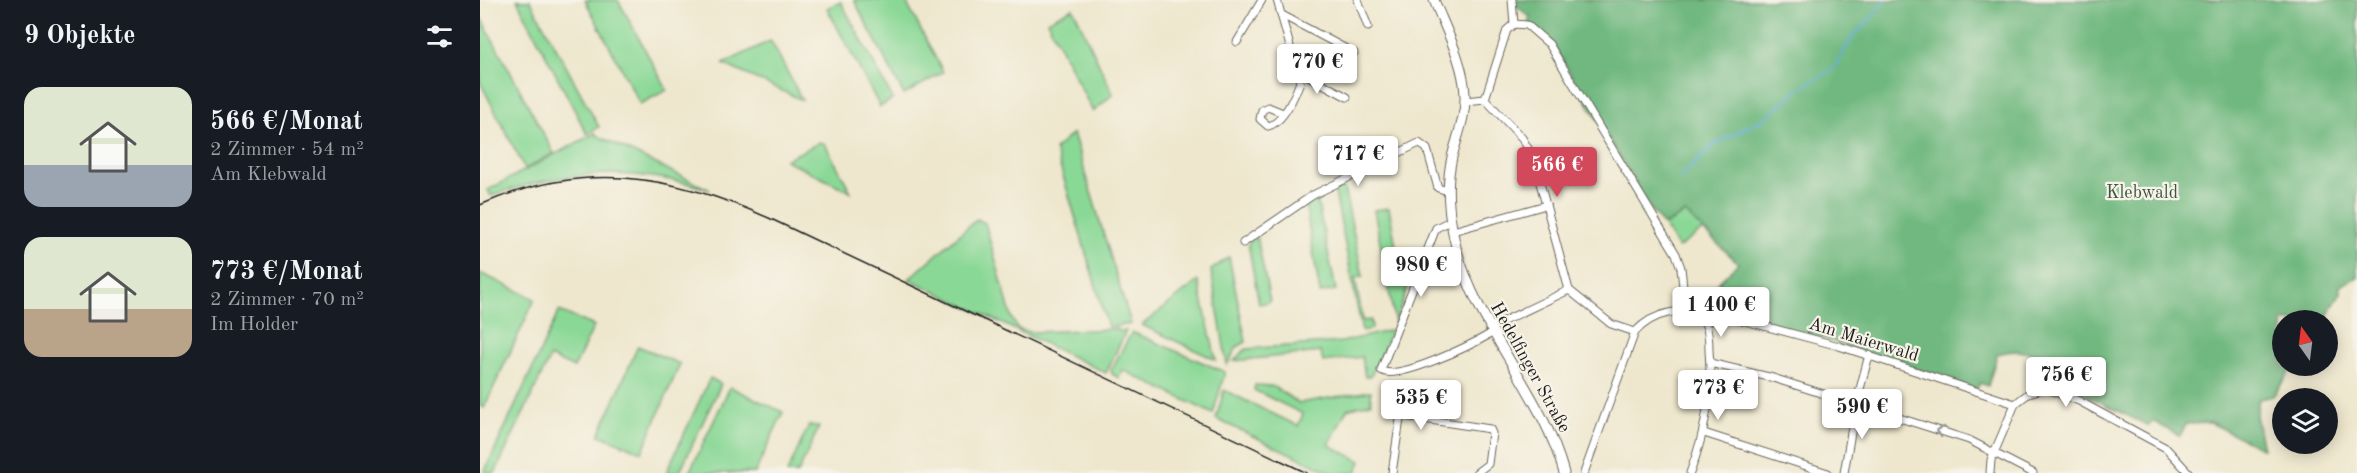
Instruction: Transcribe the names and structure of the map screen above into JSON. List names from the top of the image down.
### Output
{
  "streets": {
    "street": ["Am Maierwald", "Hedelfinger Straße"]
  },
  "parks": ["Klebwald"],
  "north": "top",
  "page": {
    "heading": "9 Objekte",
    "price": [
      "770 €",
      "717 €",
      "566 €",
      "980 €",
      "1 400 €",
      "756 €",
      "773 €",
      "535 €",
      "590 €"
    ],
    "list": [
      {
        "name": "566 €/Monat",
        "note": "2 Zimmer · 54 m² · Am Klebwald"
      },
      {
        "name": "773 €/Monat",
        "note": "2 Zimmer · 70 m² · Im Holder"
      }
    ]
  }
}
